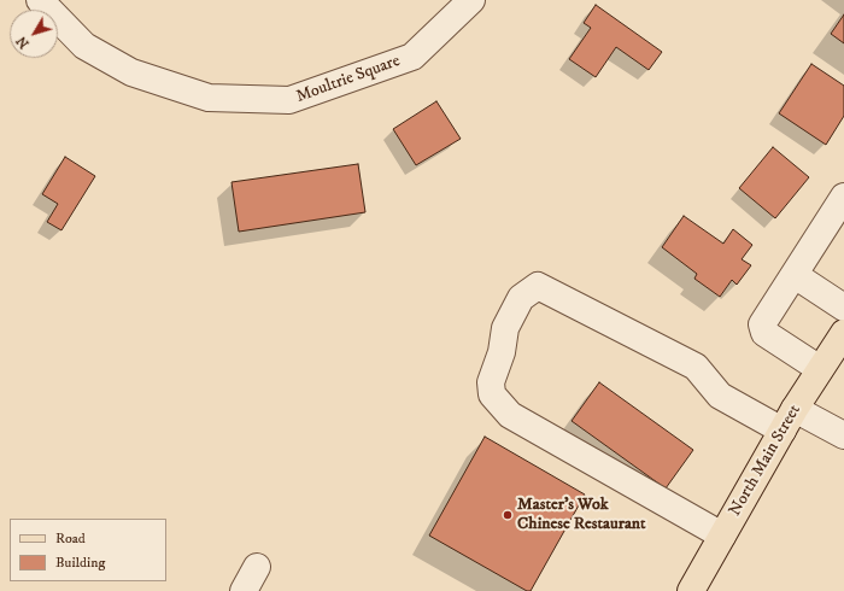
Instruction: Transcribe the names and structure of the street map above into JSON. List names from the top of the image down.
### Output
{
  "streets": {
    "main road": ["North Main Street"],
    "street": ["Moultrie Square"]
  },
  "places": ["Master's Wok Chinese Restaurant"],
  "legend": ["Road", "Building"],
  "north": "bottom left"
}
